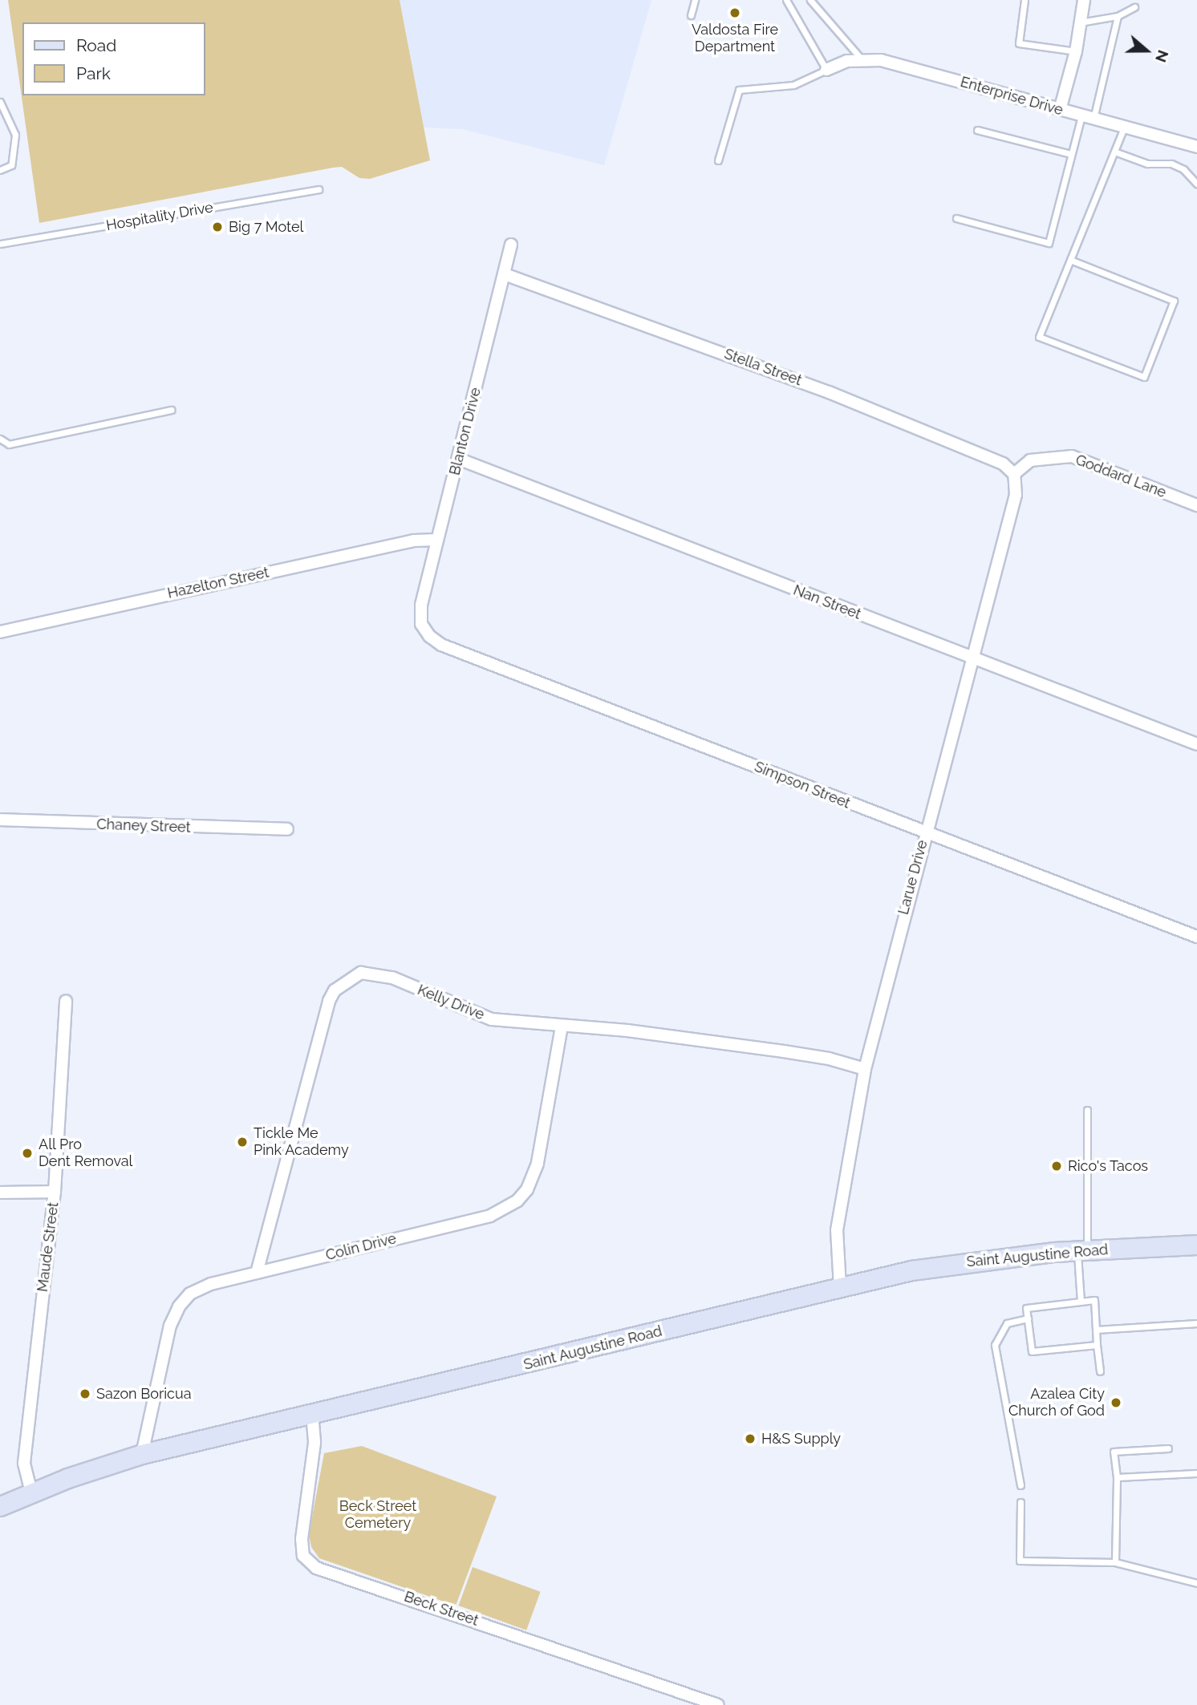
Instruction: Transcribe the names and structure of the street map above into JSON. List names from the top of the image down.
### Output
{
  "streets": {
    "main road": ["Saint Augustine Road"],
    "street": [
      "Enterprise Drive",
      "Stella Street",
      "Blanton Drive",
      "Goddard Lane",
      "Hazelton Street",
      "Nan Street",
      "Simpson Street",
      "Chaney Street",
      "Larue Drive",
      "Kelly Drive",
      "Maude Street",
      "Colin Drive",
      "Beck Street"
    ],
    "lane": ["Hospitality Drive"]
  },
  "crossings": [
    ["Stella Street", "Blanton Drive"],
    ["Stella Street", "Goddard Lane"],
    ["Stella Street", "Larue Drive"],
    ["Blanton Drive", "Hazelton Street"],
    ["Blanton Drive", "Nan Street"],
    ["Blanton Drive", "Simpson Street"],
    ["Goddard Lane", "Larue Drive"],
    ["Nan Street", "Larue Drive"],
    ["Simpson Street", "Larue Drive"],
    ["Larue Drive", "Kelly Drive"],
    ["Larue Drive", "Saint Augustine Road"],
    ["Kelly Drive", "Colin Drive"],
    ["Maude Street", "Saint Augustine Road"],
    ["Colin Drive", "Saint Augustine Road"],
    ["Saint Augustine Road", "Beck Street"]
  ],
  "parks": ["Beck Street Cemetery"],
  "places": [
    "Valdosta Fire Department",
    "Big 7 Motel",
    "Tickle Me Pink Academy",
    "All Pro Dent Removal",
    "Rico's Tacos",
    "Sazon Boricua",
    "Azalea City Church of God",
    "H&S Supply"
  ],
  "legend": ["Road", "Park"],
  "north": "right"
}
